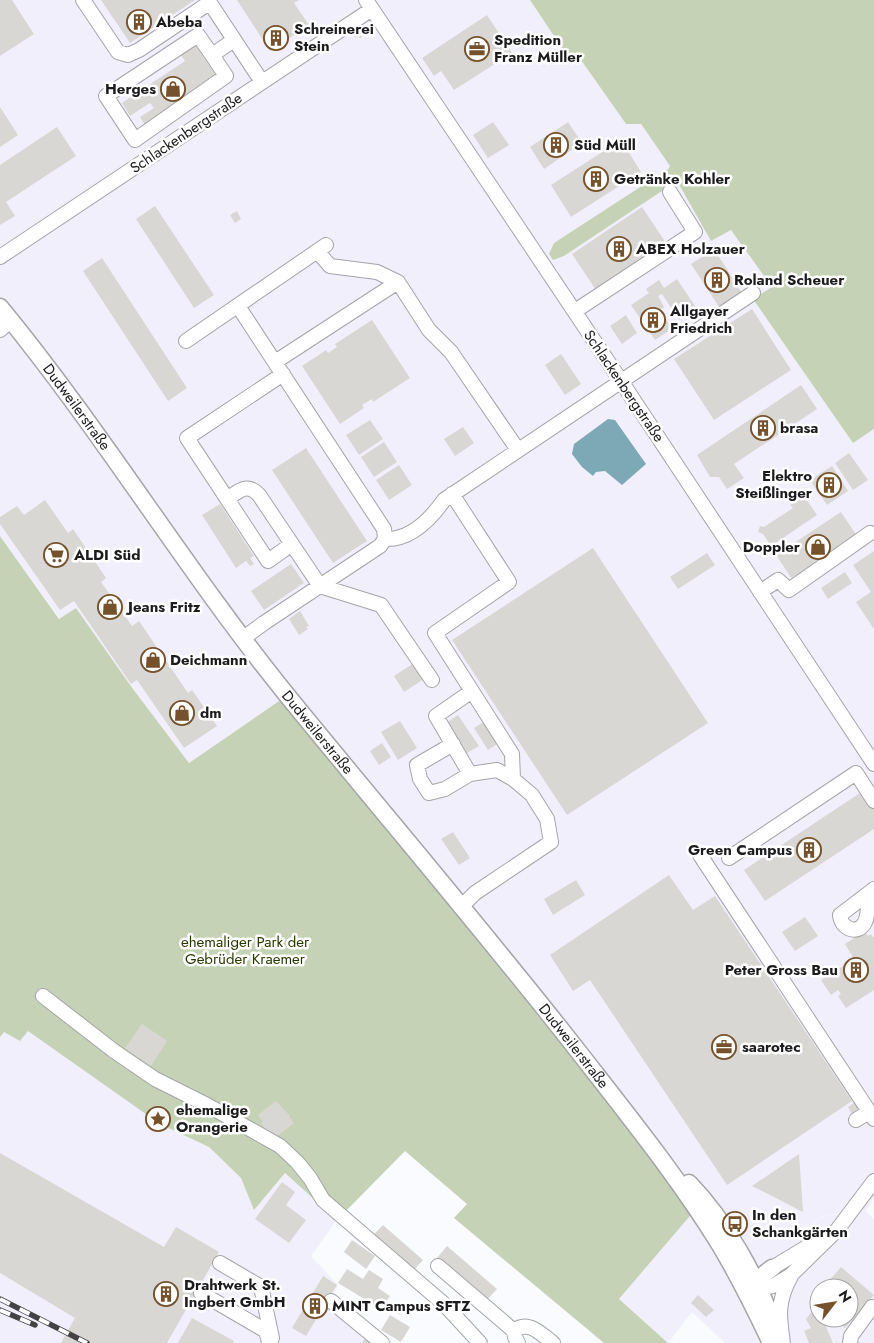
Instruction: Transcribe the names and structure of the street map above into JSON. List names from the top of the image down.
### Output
{
  "streets": {
    "main road": ["Dudweilerstraße"],
    "street": ["Schlackenbergstraße"]
  },
  "parks": ["ehemaliger Park der Gebrüder Kraemer"],
  "places": {
    "building": [
      "Abeba",
      "Schreinerei Stein",
      "Süd Müll",
      "Getränke Kohler",
      "ABEX Holzauer",
      "Roland Scheuer",
      "Allgayer Friedrich",
      "brasa",
      "Elektro Steißlinger",
      "Green Campus",
      "Peter Gross Bau",
      "Drahtwerk St. Ingbert GmbH",
      "MINT Campus SFTZ"
    ],
    "office": ["Spedition Franz Müller", "saarotec"],
    "shop": [
      "Herges",
      "Doppler",
      "Jeans Fritz",
      "Deichmann",
      "dm"
    ],
    "supermarket": ["ALDI Süd"],
    "place": ["ehemalige Orangerie"],
    "bus stop": ["In den Schankgärten"]
  },
  "north": "top right"
}
